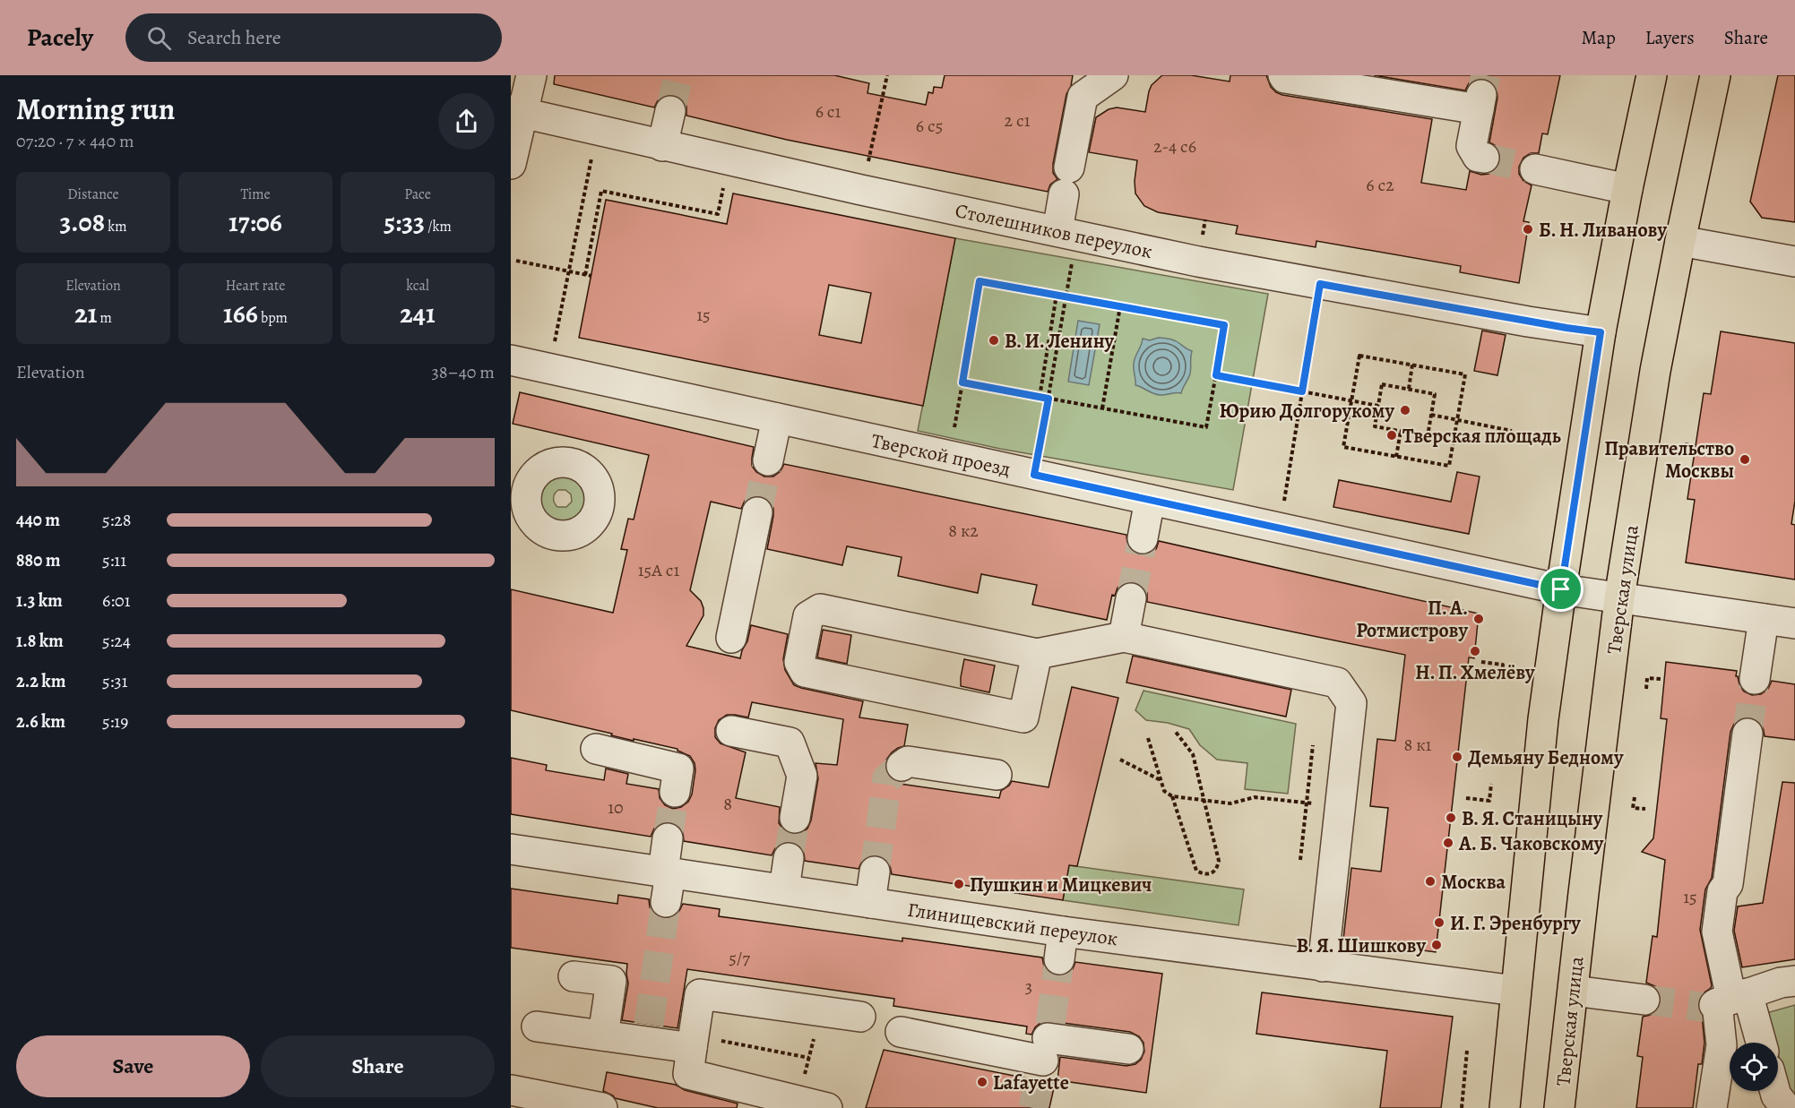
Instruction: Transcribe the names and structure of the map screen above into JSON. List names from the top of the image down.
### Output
{
  "streets": {
    "main road": ["Тверская улица"],
    "street": ["Столешников переулок", "Тверской проезд", "Глинищевский переулок"]
  },
  "crossings": [
    ["Тверской проезд", "Тверская улица"]
  ],
  "places": [
    "Б. Н. Ливанову",
    "В. И. Ленину",
    "Юрию Долгорукому",
    "Тверская площадь",
    "Правительство Москвы",
    "П. А. Ротмистрову",
    "Н. П. Хмелёву",
    "Демьяну Бедному",
    "В. Я. Станицыну",
    "А. Б. Чаковскому",
    "Москва",
    "Пушкин и Мицкевич",
    "И. Г. Эренбургу",
    "В. Я. Шишкову",
    "Lafayette"
  ],
  "house_numbers": [
    "6 с1",
    "2 с1",
    "6 с5",
    "2-4 с6",
    "6 с2",
    "15",
    "8 к2",
    "15А с1",
    "8 к1",
    "8",
    "10",
    "15",
    "5/7",
    "3"
  ],
  "page": {
    "header": "Pacely",
    "search": "Search here",
    "nav": ["Map", "Layers", "Share"],
    "heading": ["Morning run", "07:20 · 7 × 440 m"],
    "stats": [
      ["Distance", "3.08 km"],
      ["Time", "17:06"],
      ["Pace", "5:33 /km"],
      ["Elevation", "21 m"],
      ["Heart rate", "166 bpm"],
      ["kcal", "241"]
    ],
    "chart": ["Elevation", "38–40 m"],
    "list": [
      {
        "name": "440 m",
        "note": "5:28"
      },
      {
        "name": "880 m",
        "note": "5:11"
      },
      {
        "name": "1.3 km",
        "note": "6:01"
      },
      {
        "name": "1.8 km",
        "note": "5:24"
      },
      {
        "name": "2.2 km",
        "note": "5:31"
      },
      {
        "name": "2.6 km",
        "note": "5:19"
      }
    ],
    "buttons": ["Save", "Share"]
  }
}
